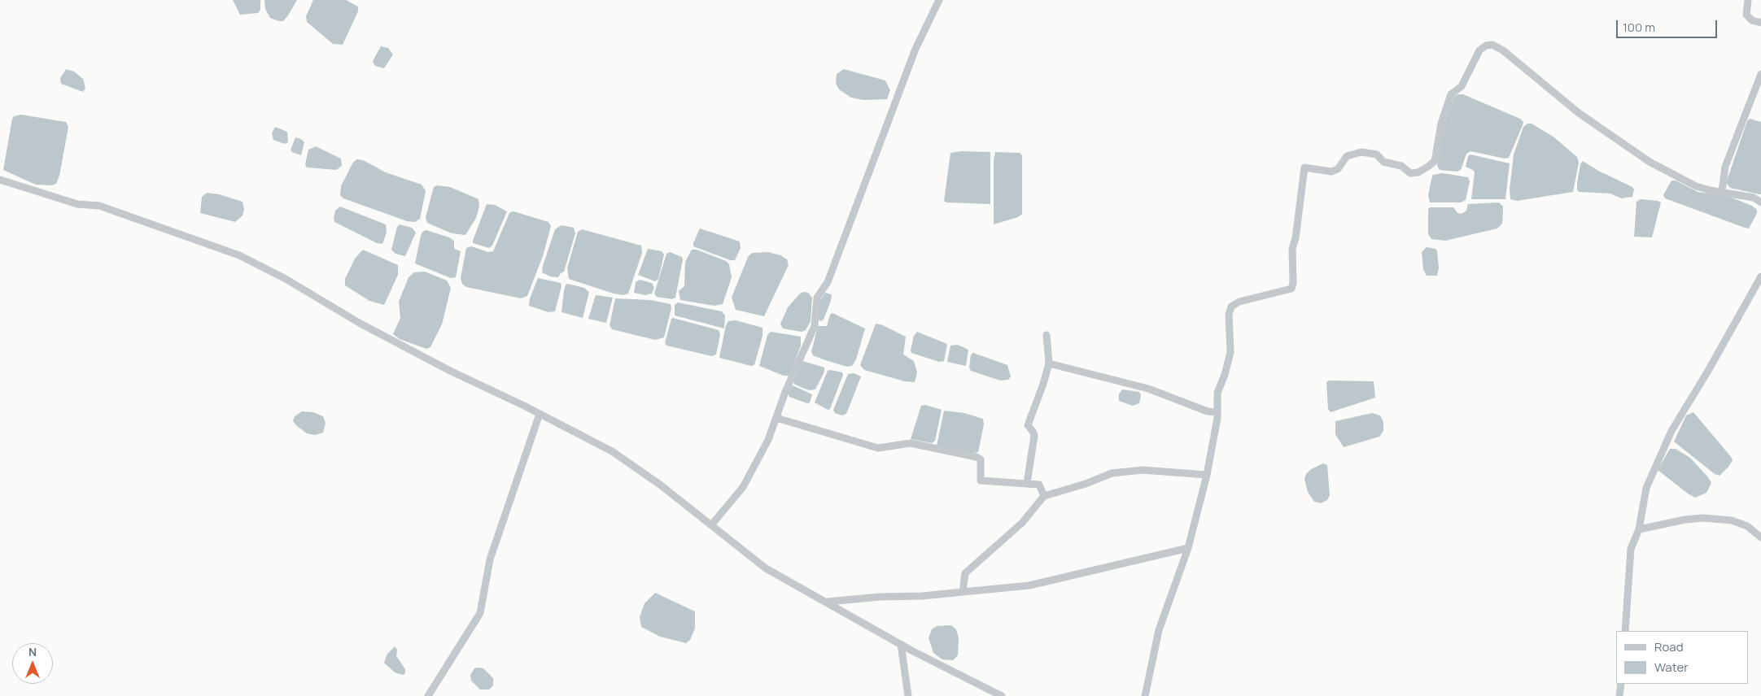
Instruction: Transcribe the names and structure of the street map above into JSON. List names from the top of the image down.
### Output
{
  "legend": ["Road", "Water"],
  "scale_bar": "100 m",
  "north": "top"
}
